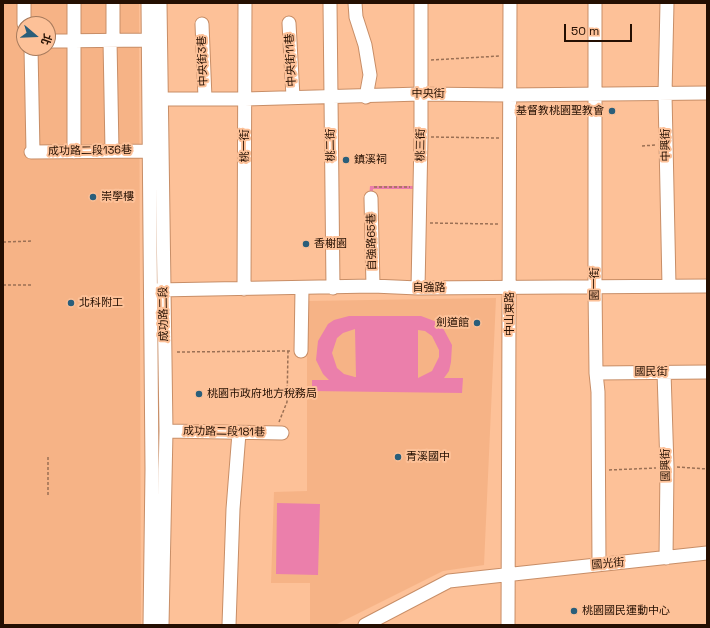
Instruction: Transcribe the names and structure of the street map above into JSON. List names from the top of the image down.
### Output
{
  "streets": {
    "street": [
      "中央街11巷",
      "中央街3巷",
      "中央街",
      "桃二街",
      "桃三街",
      "中興街",
      "桃一街",
      "成功路二段136巷",
      "自強路65巷",
      "園一街",
      "自強路",
      "成功路二段",
      "中山東路",
      "國民街",
      "成功路二段181巷",
      "國興街",
      "國光街"
    ]
  },
  "crossings": [
    ["中央街11巷", "中央街"],
    ["中央街3巷", "中央街"],
    ["中央街", "桃二街"],
    ["中央街", "桃三街"],
    ["中央街", "中興街"],
    ["中央街", "桃一街"],
    ["中央街", "園一街"],
    ["中央街", "成功路二段"],
    ["中央街", "中山東路"],
    ["桃二街", "自強路"],
    ["桃三街", "自強路"],
    ["中興街", "自強路"],
    ["桃一街", "自強路"],
    ["成功路二段136巷", "成功路二段"],
    ["自強路65巷", "自強路"],
    ["園一街", "自強路"],
    ["園一街", "國民街"],
    ["園一街", "國光街"],
    ["自強路", "成功路二段"],
    ["自強路", "中山東路"],
    ["成功路二段", "成功路二段181巷"],
    ["中山東路", "國光街"],
    ["國民街", "國興街"],
    ["國興街", "國光街"]
  ],
  "places": [
    "基督教桃園聖教會",
    "鎮溪祠",
    "崇學樓",
    "香榭園",
    "北科附工",
    "劍道館",
    "桃園市政府地方稅務局",
    "青溪國中",
    "桃園國民運動中心"
  ],
  "scale_bar": "50 m",
  "north": "right"
}
